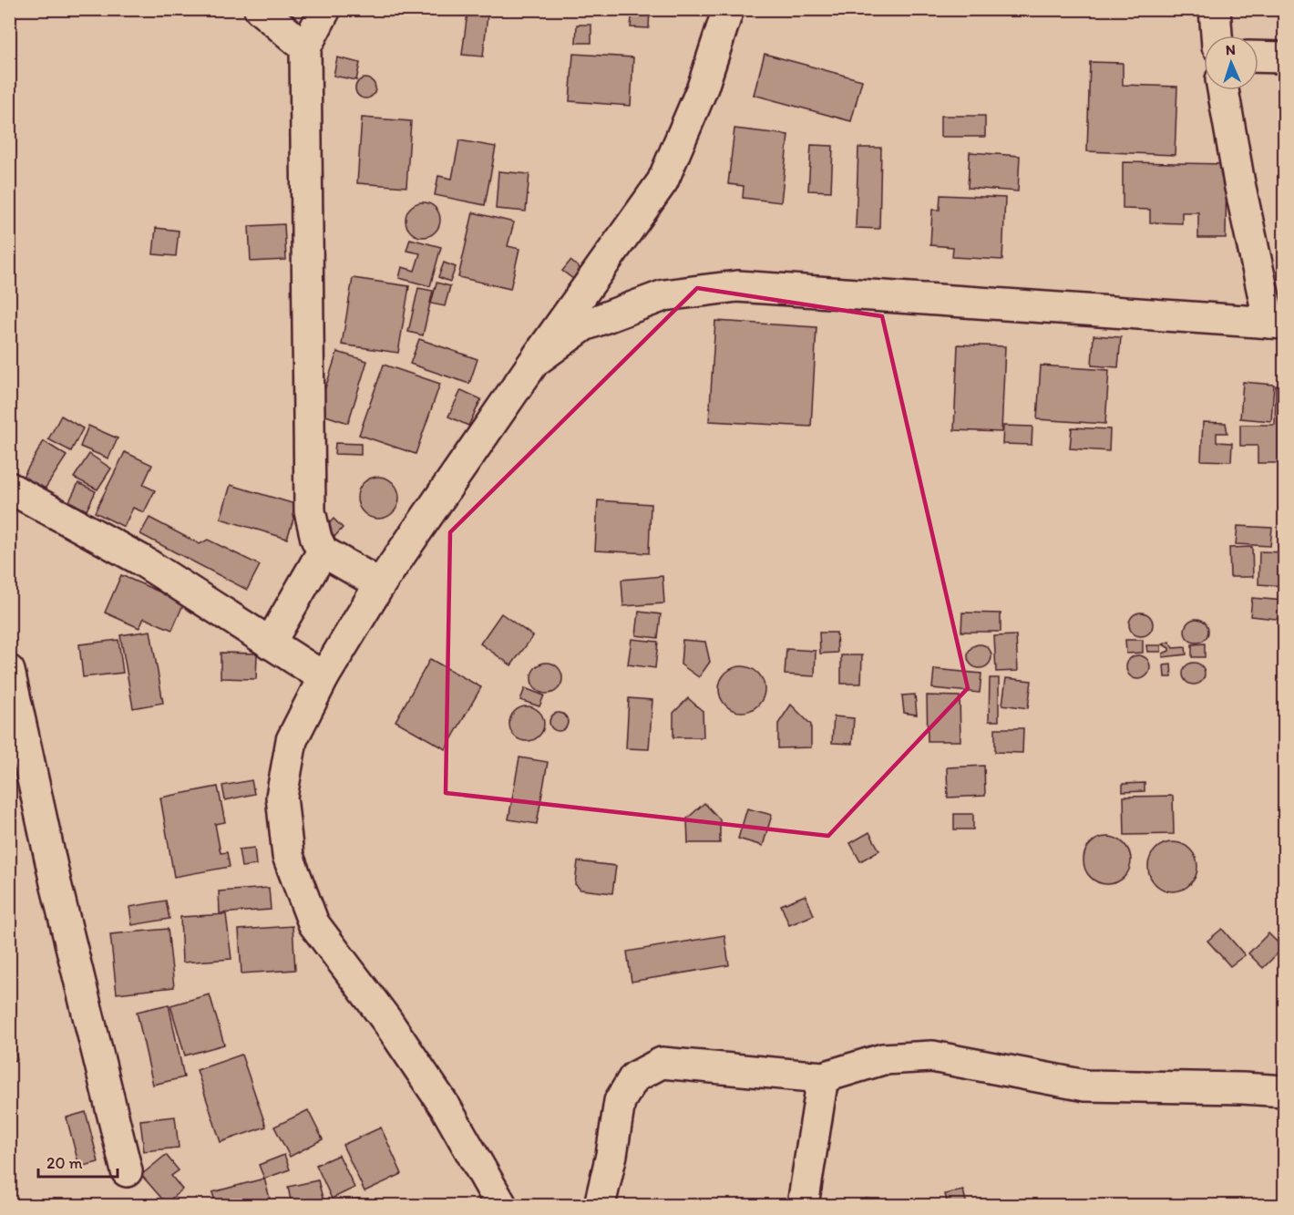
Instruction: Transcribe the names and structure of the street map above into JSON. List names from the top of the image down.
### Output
{
  "scale_bar": "20 m",
  "north": "top"
}
